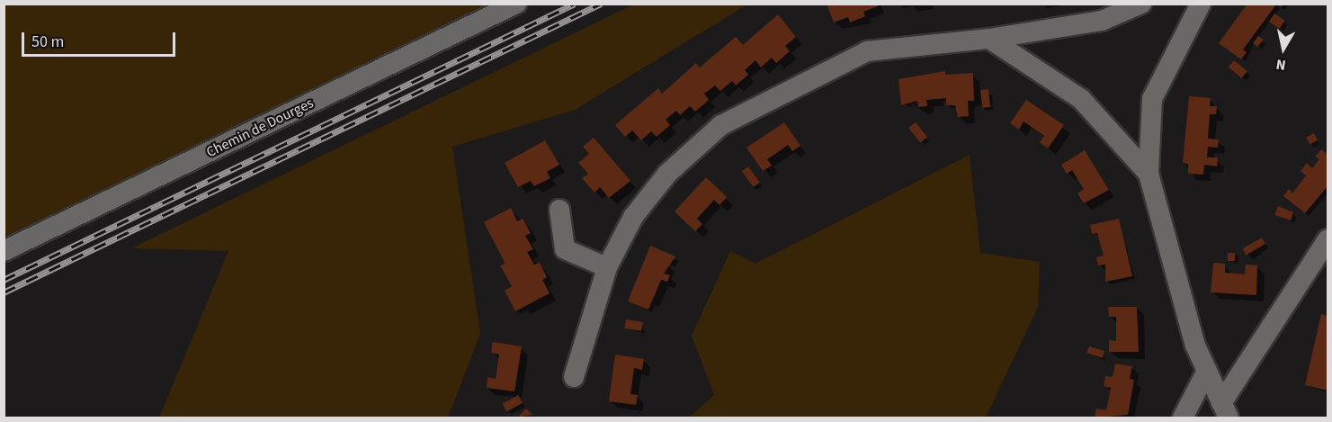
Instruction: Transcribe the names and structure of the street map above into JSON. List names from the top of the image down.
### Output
{
  "streets": {
    "street": ["Chemin de Dourges"]
  },
  "scale_bar": "50 m",
  "north": "bottom"
}
